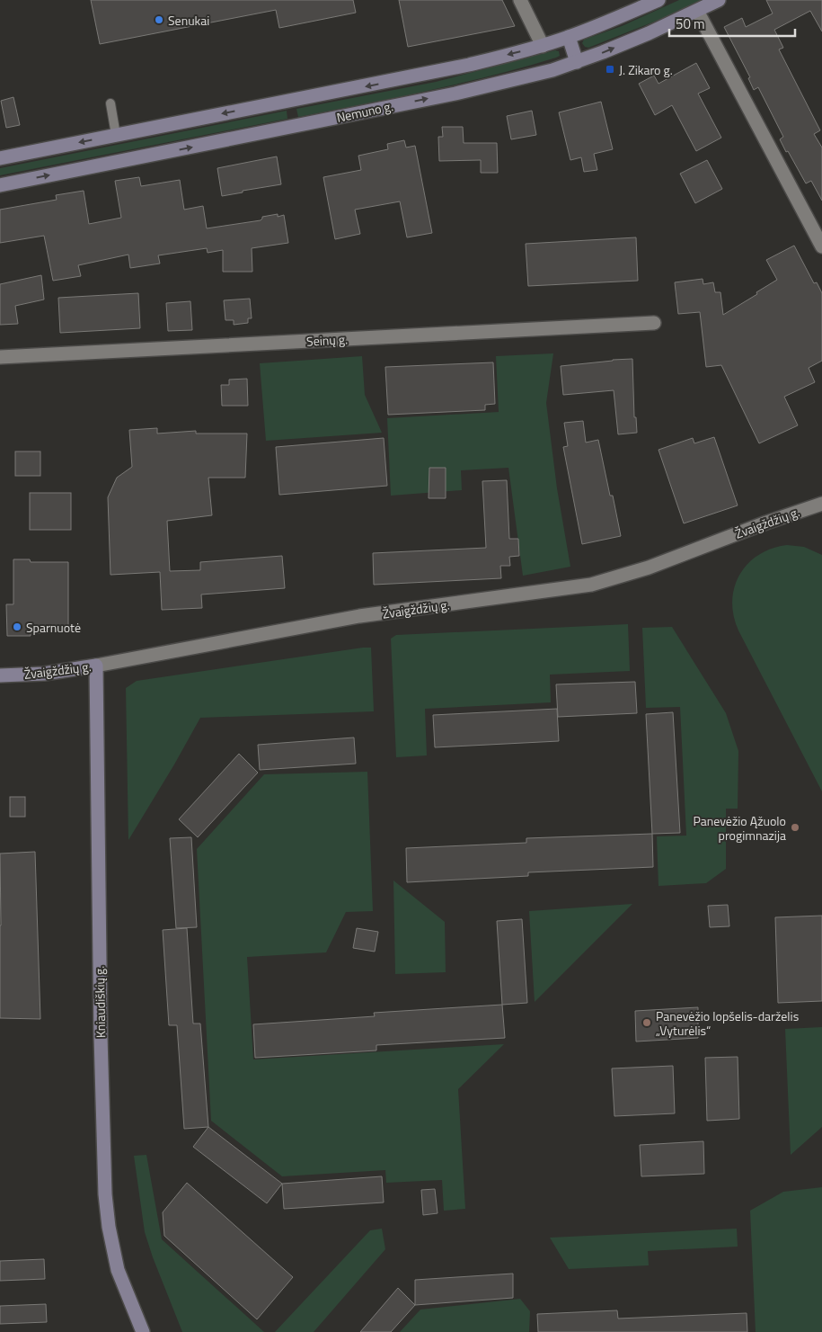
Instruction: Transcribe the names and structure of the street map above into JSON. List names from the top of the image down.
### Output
{
  "streets": {
    "main road": ["Nemuno g.", "Žvaigždžių g.", "Kniaudiškių g."],
    "street": ["Seinų g."]
  },
  "crossings": [
    ["Žvaigždžių g.", "Kniaudiškių g."]
  ],
  "places": {
    "other": [
      "Senukai",
      "Sparnuotė",
      "Panevėžio Ąžuolo progimnazija",
      "Panevėžio lopšelis-darželis „Vyturėlis“"
    ],
    "transit": ["J. Zikaro g."]
  },
  "scale_bar": "50 m"
}
